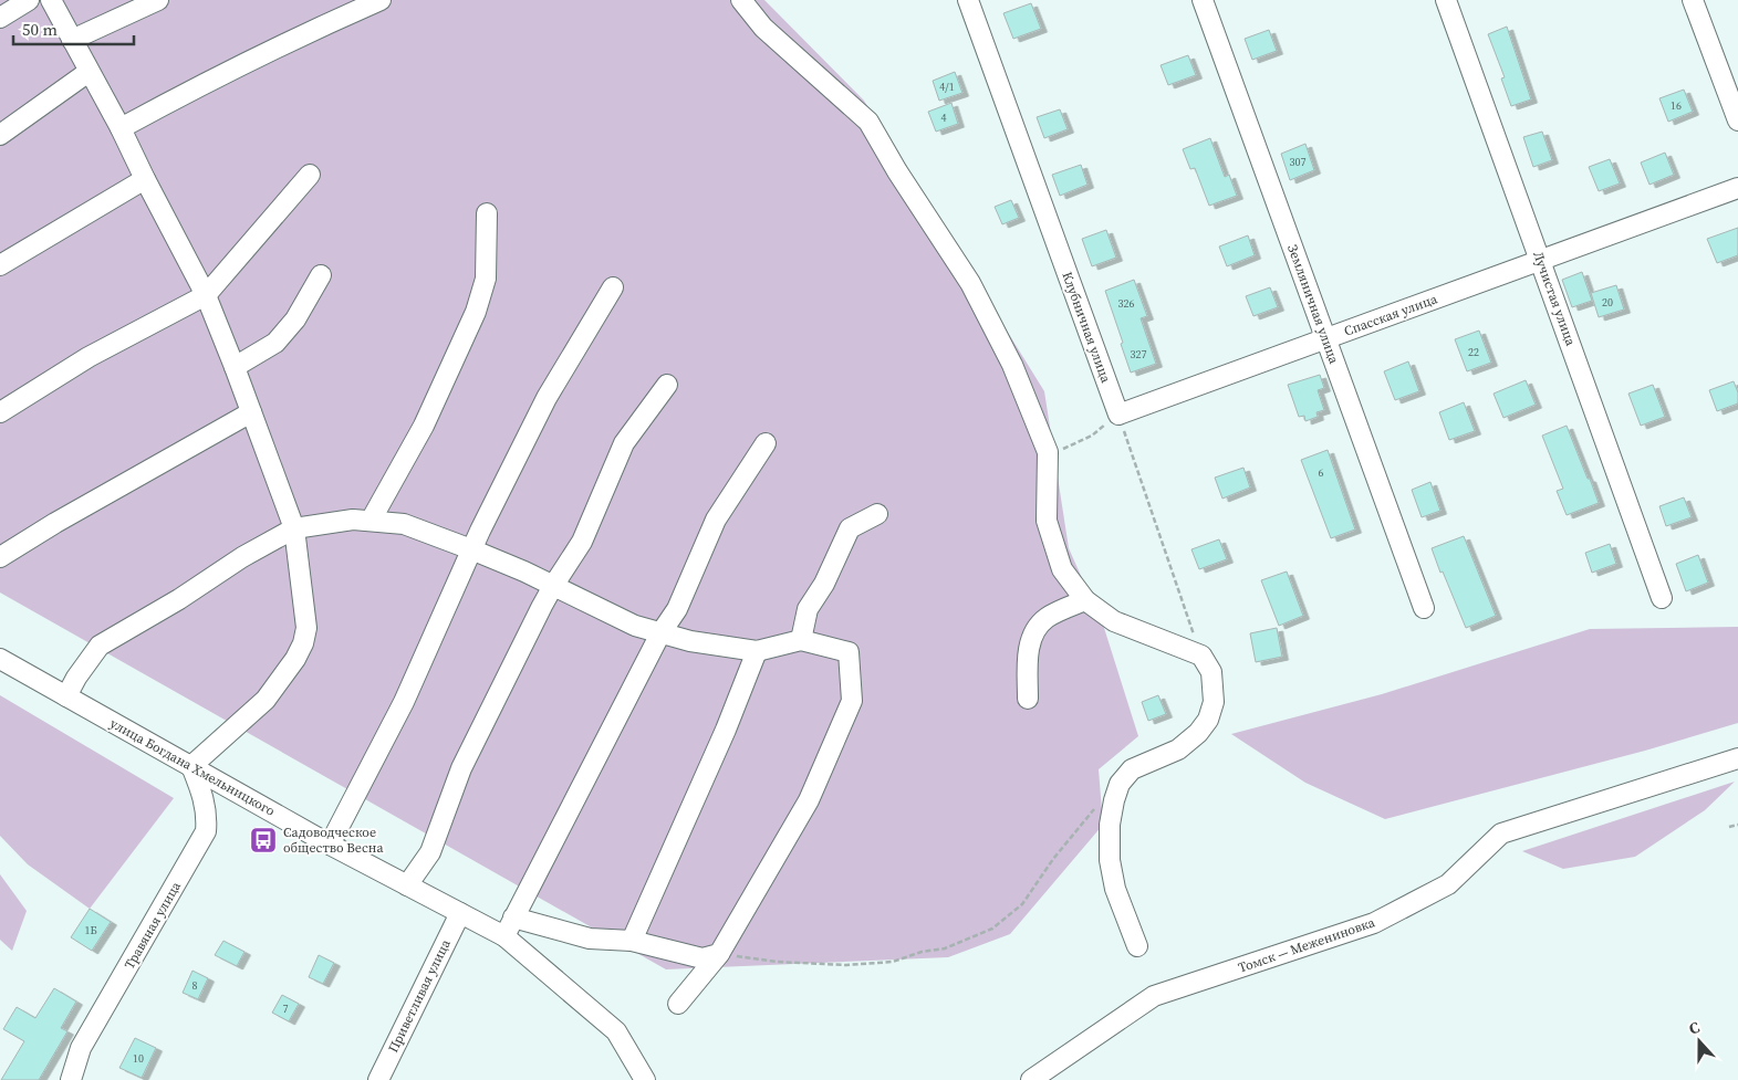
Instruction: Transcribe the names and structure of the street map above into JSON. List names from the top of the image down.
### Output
{
  "streets": {
    "street": [
      "Лучистая улица",
      "Земляничная улица",
      "Спасская улица",
      "Клубничная улица",
      "улица Богдана Хмельницкого",
      "Травяная улица",
      "Томск — Межениновка",
      "Приветливая улица"
    ]
  },
  "crossings": [
    ["Лучистая улица", "Спасская улица"],
    ["Земляничная улица", "Спасская улица"],
    ["Спасская улица", "Клубничная улица"],
    ["улица Богдана Хмельницкого", "Травяная улица"],
    ["улица Богдана Хмельницкого", "Приветливая улица"]
  ],
  "places": {
    "bus stop": ["Садоводческое общество Весна"]
  },
  "house_numbers": [
    "4/1",
    "16",
    "4",
    "307",
    "20",
    "326",
    "22",
    "327",
    "6",
    "1Б",
    "8",
    "7",
    "10"
  ],
  "scale_bar": "50 m",
  "north": "top"
}
